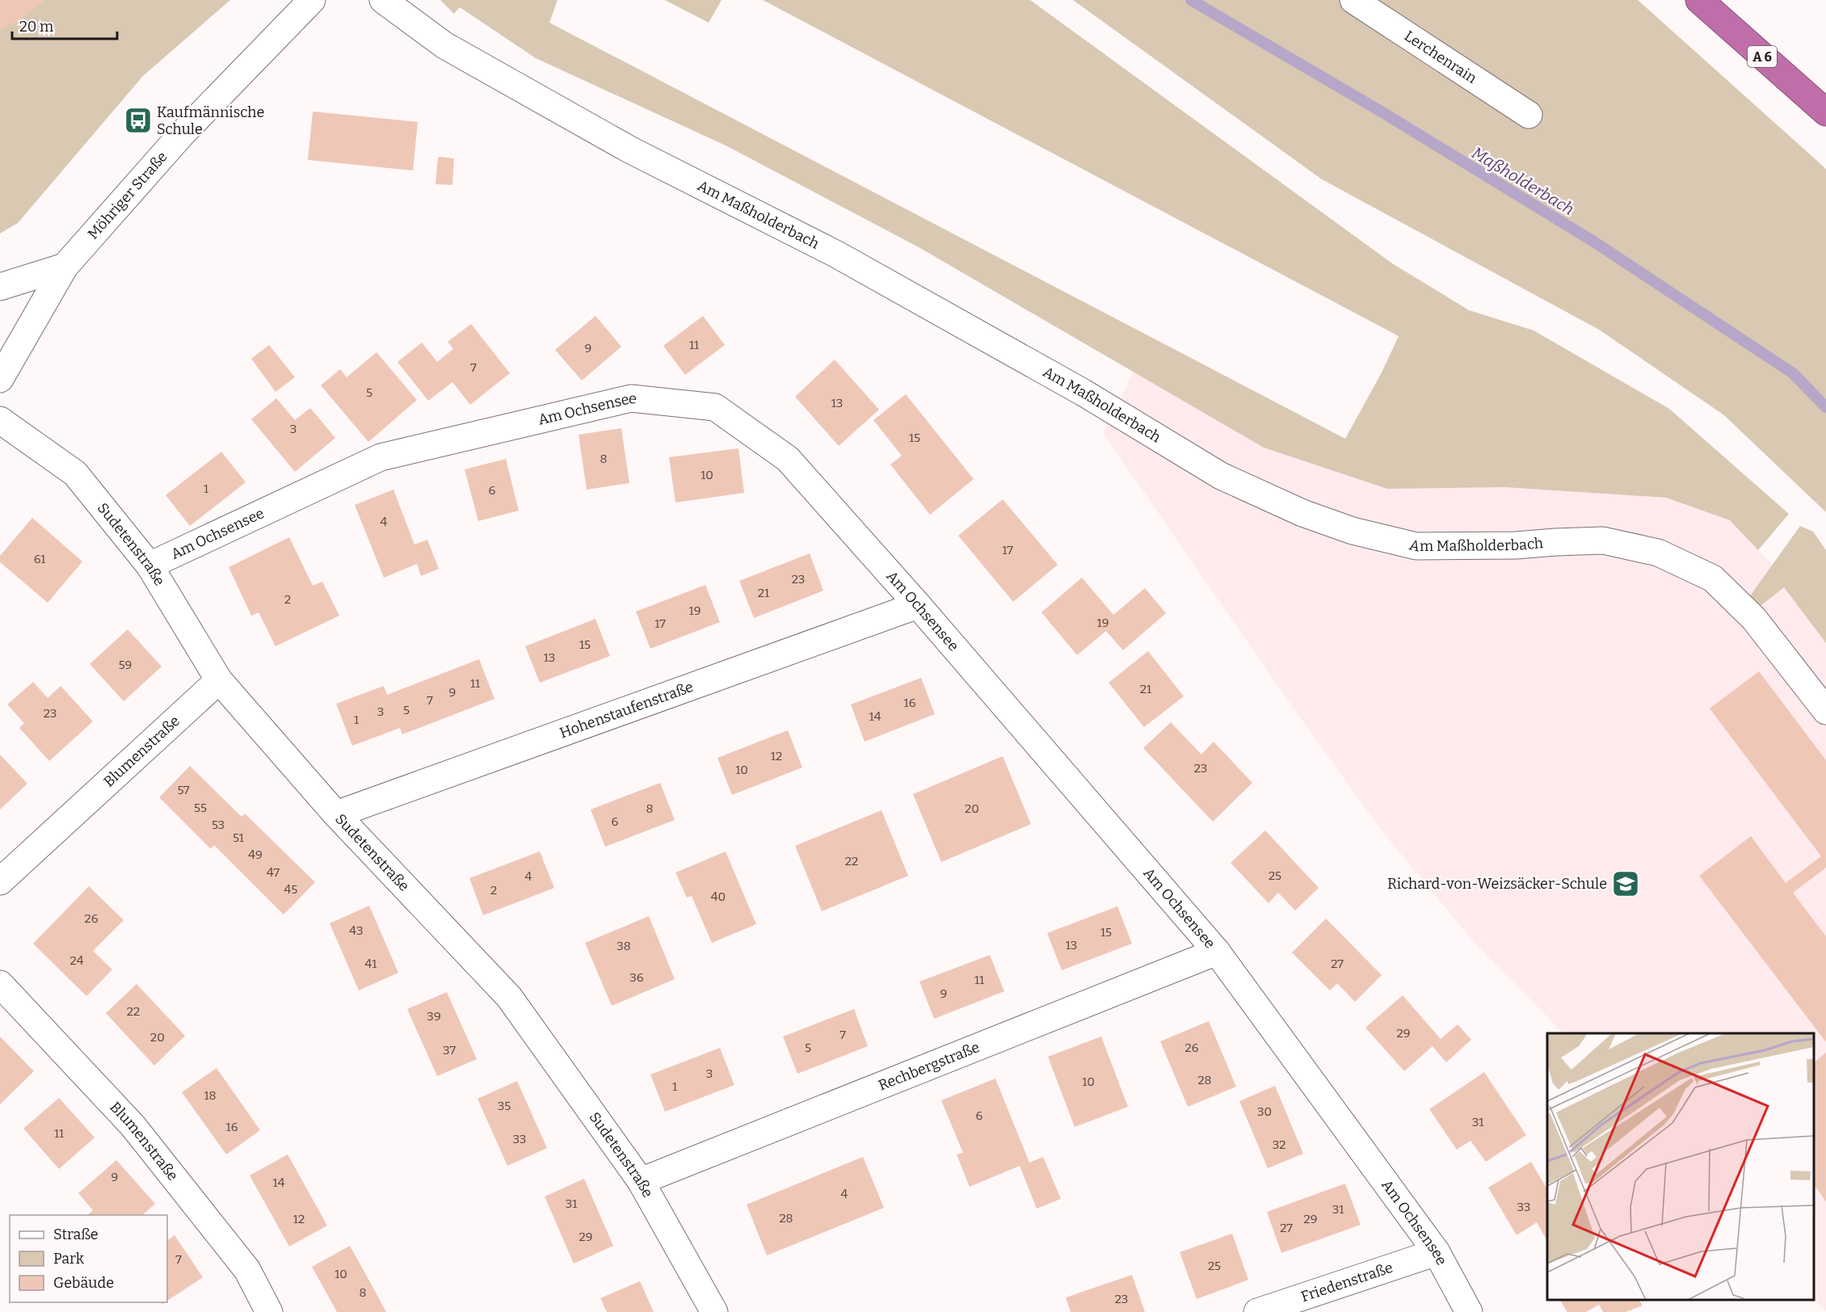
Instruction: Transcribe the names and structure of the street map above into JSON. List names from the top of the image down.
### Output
{
  "streets": {
    "highway": ["A 6"],
    "street": [
      "Lerchenrain",
      "Möhriger Straße",
      "Am Maßholderbach",
      "Am Ochsensee",
      "Sudetenstraße",
      "Hohenstaufenstraße",
      "Blumenstraße",
      "Rechbergstraße",
      "Friedenstraße"
    ]
  },
  "crossings": [
    ["Am Ochsensee", "Sudetenstraße"],
    ["Am Ochsensee", "Hohenstaufenstraße"],
    ["Am Ochsensee", "Rechbergstraße"],
    ["Am Ochsensee", "Friedenstraße"],
    ["Sudetenstraße", "Hohenstaufenstraße"],
    ["Sudetenstraße", "Blumenstraße"],
    ["Sudetenstraße", "Rechbergstraße"]
  ],
  "water": ["Maßholderbach"],
  "places": {
    "bus stop": ["Kaufmännische Schule"],
    "school or university": ["Richard-von-Weizsäcker-Schule"]
  },
  "house_numbers": [
    "11",
    "9",
    "7",
    "5",
    "13",
    "3",
    "15",
    "8",
    "10",
    "1",
    "6",
    "4",
    "17",
    "61",
    "23",
    "21",
    "2",
    "19",
    "19",
    "17",
    "15",
    "13",
    "59",
    "11",
    "21",
    "9",
    "7",
    "16",
    "5",
    "3",
    "23",
    "14",
    "1",
    "12",
    "23",
    "10",
    "57",
    "55",
    "8",
    "20",
    "6",
    "53",
    "51",
    "49",
    "22",
    "47",
    "25",
    "4",
    "45",
    "2",
    "40",
    "26",
    "43",
    "15",
    "13",
    "38",
    "24",
    "41",
    "27",
    "36",
    "11",
    "9",
    "22",
    "39",
    "29",
    "7",
    "20",
    "5",
    "26",
    "37",
    "3",
    "28",
    "10",
    "1",
    "18",
    "35",
    "30",
    "6",
    "31",
    "16",
    "11",
    "33",
    "32",
    "9",
    "14",
    "4",
    "31",
    "33",
    "31",
    "28",
    "12",
    "29",
    "27",
    "29",
    "7",
    "25",
    "10",
    "8",
    "23"
  ],
  "legend": ["Straße", "Park", "Gebäude"],
  "scale_bar": "20 m"
}
